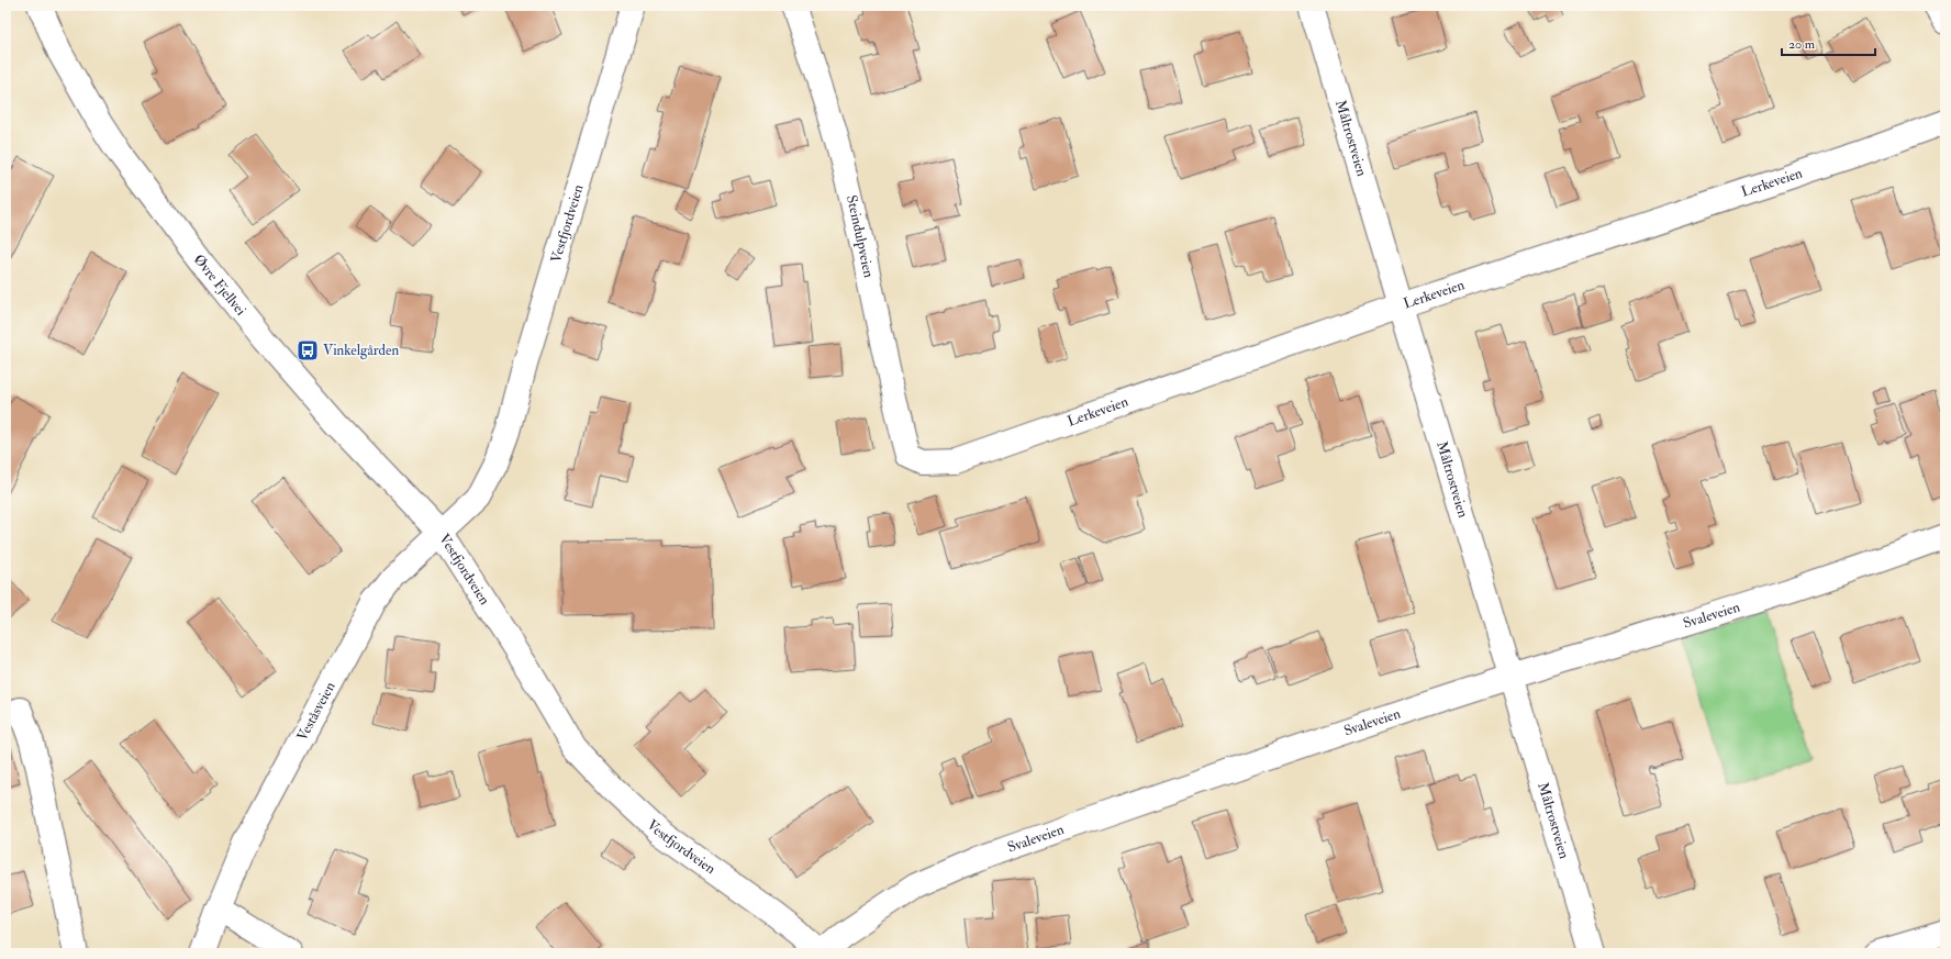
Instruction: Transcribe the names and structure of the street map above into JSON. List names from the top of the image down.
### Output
{
  "streets": {
    "street": [
      "Måltrostveien",
      "Lerkeveien",
      "Vestfjordveien",
      "Steindulpveien",
      "Øvre Fjellvei",
      "Svaleveien",
      "Veståsveien"
    ]
  },
  "crossings": [
    ["Måltrostveien", "Lerkeveien"],
    ["Måltrostveien", "Svaleveien"],
    ["Lerkeveien", "Steindulpveien"],
    ["Vestfjordveien", "Øvre Fjellvei"],
    ["Vestfjordveien", "Svaleveien"],
    ["Vestfjordveien", "Veståsveien"],
    ["Øvre Fjellvei", "Veståsveien"]
  ],
  "places": {
    "bus stop": ["Vinkelgården"]
  },
  "scale_bar": "20 m"
}
